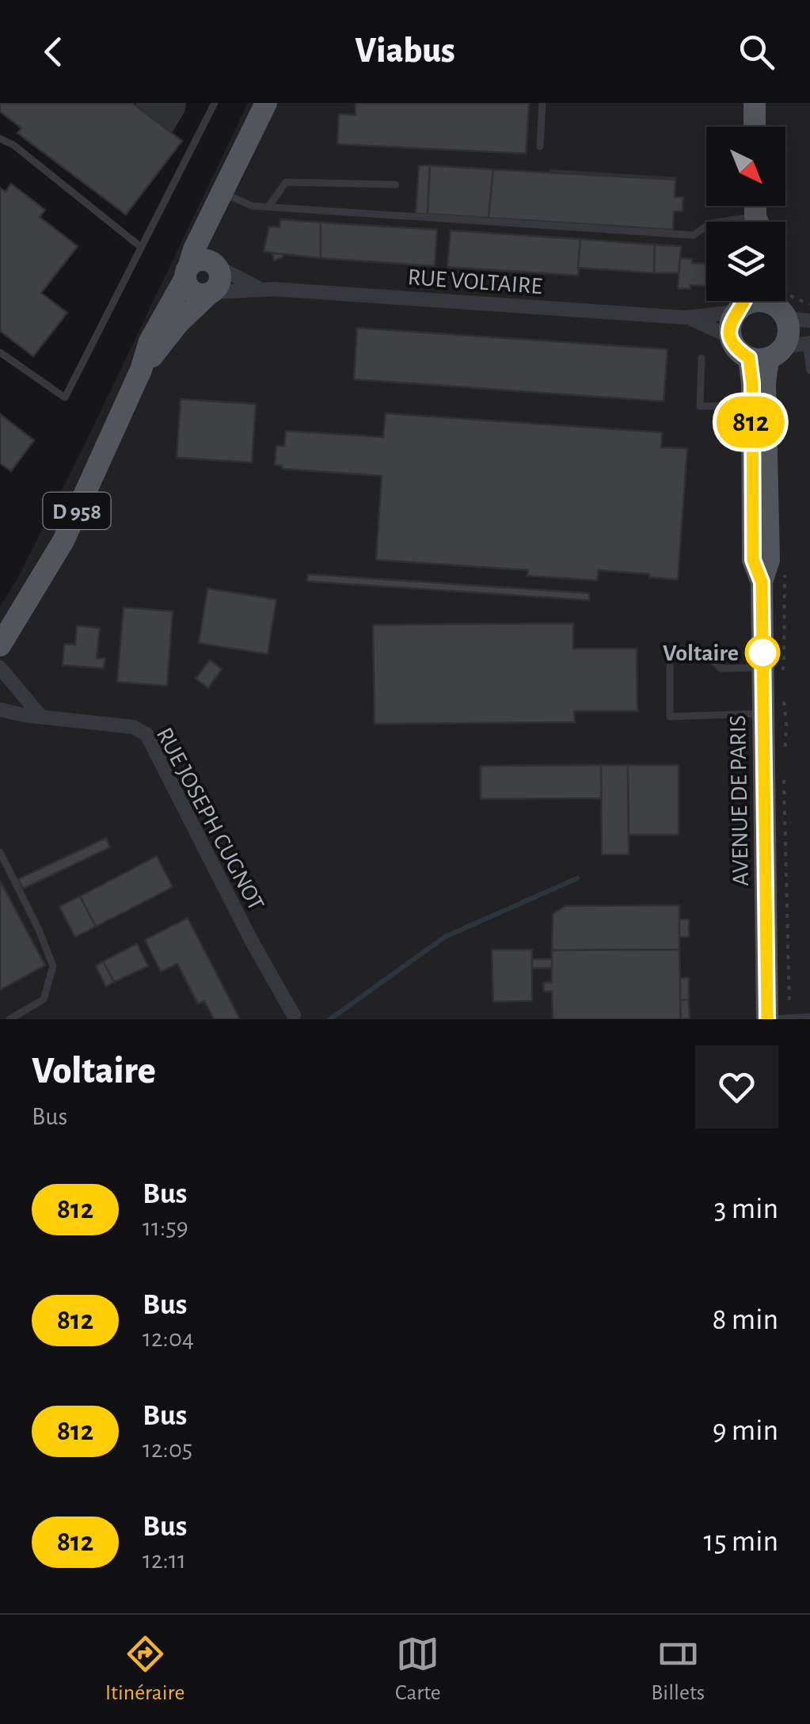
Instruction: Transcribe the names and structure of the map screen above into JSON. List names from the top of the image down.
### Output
{
  "streets": {
    "main road": ["D 958", "AVENUE DE PARIS"],
    "street": ["RUE VOLTAIRE", "RUE JOSEPH CUGNOT"]
  },
  "crossings": [
    ["RUE VOLTAIRE", "D 958"]
  ],
  "places": ["Voltaire"],
  "lines": ["bus line 812"],
  "north": "bottom right",
  "page": {
    "header": "Viabus",
    "on_map": "812",
    "heading": ["Voltaire", "Bus"],
    "list": [
      {
        "mark": "812",
        "name": "Bus",
        "note": "11:59",
        "value": "3 min"
      },
      {
        "mark": "812",
        "name": "Bus",
        "note": "12:04",
        "value": "8 min"
      },
      {
        "mark": "812",
        "name": "Bus",
        "note": "12:05",
        "value": "9 min"
      },
      {
        "mark": "812",
        "name": "Bus",
        "note": "12:11",
        "value": "15 min"
      }
    ],
    "tabs": ["Itinéraire", "Carte", "Billets"]
  }
}
